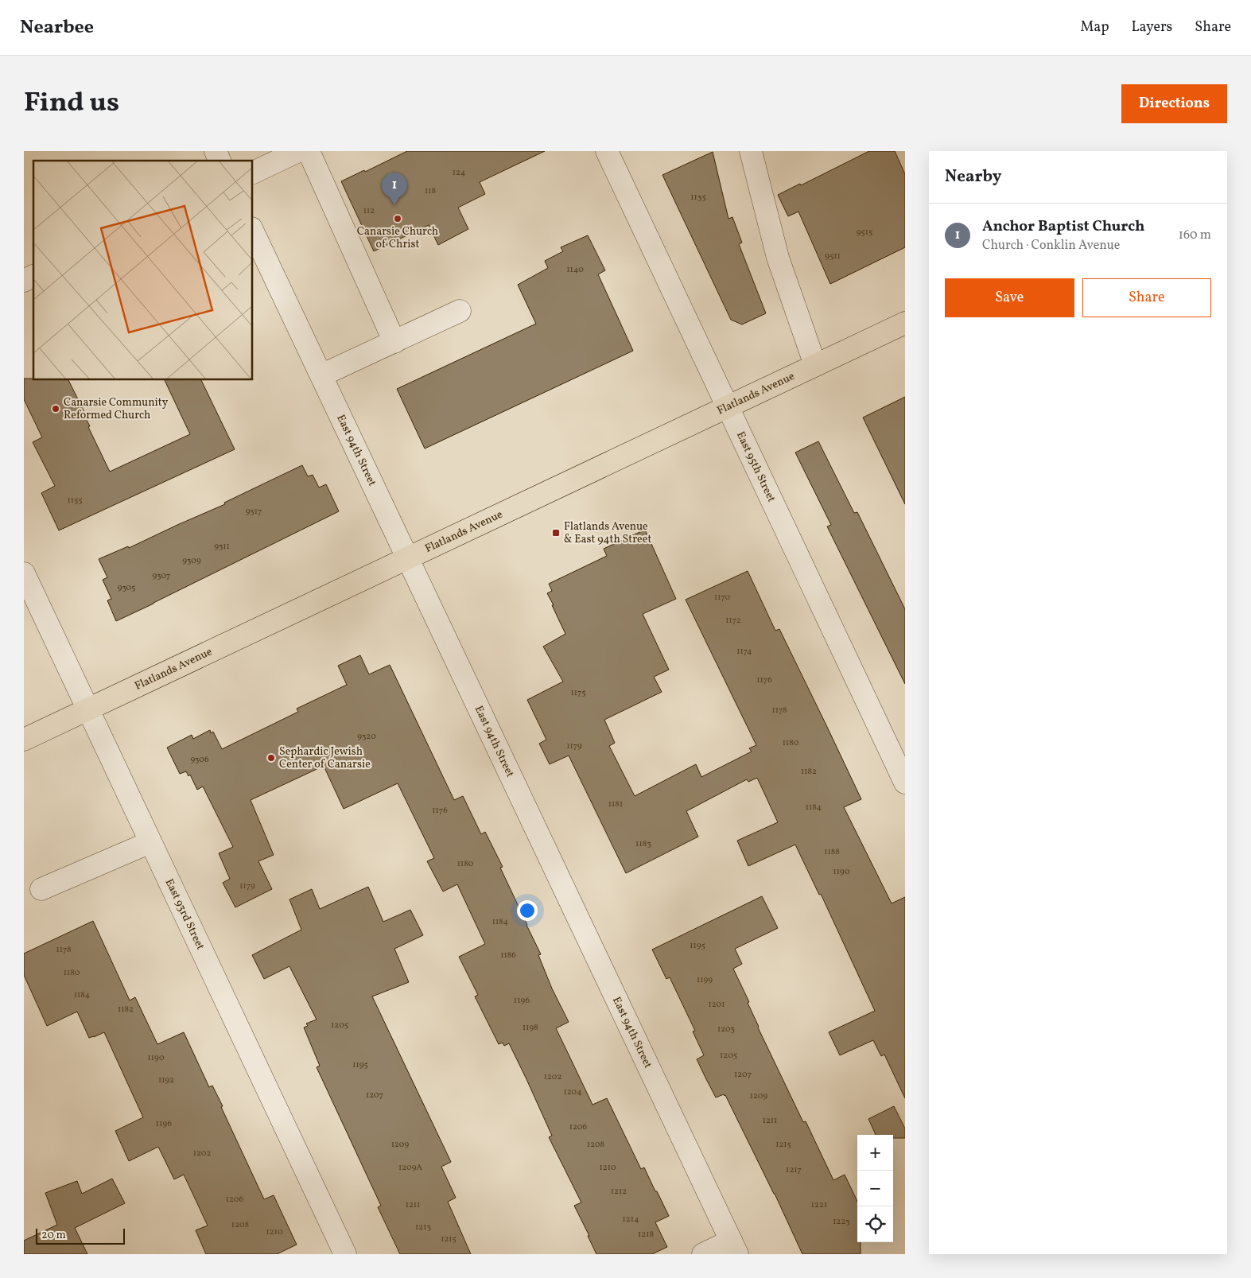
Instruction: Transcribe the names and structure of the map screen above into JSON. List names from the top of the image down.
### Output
{
  "streets": {
    "main road": ["Flatlands Avenue"],
    "street": ["East 94th Street", "East 95th Street", "East 93rd Street"]
  },
  "crossings": [
    ["Flatlands Avenue", "East 94th Street"],
    ["Flatlands Avenue", "East 95th Street"],
    ["Flatlands Avenue", "East 93rd Street"]
  ],
  "places": {
    "other": ["Canarsie Church of Christ", "Canarsie Community Reformed Church", "Sephardic Jewish Center of Canarsie"],
    "transit": ["Flatlands Avenue & East 94th Street"]
  },
  "house_numbers": [
    "124",
    "118",
    "1135",
    "112",
    "9515",
    "9511",
    "1140",
    "1155",
    "9317",
    "9311",
    "9309",
    "9307",
    "9305",
    "1170",
    "1172",
    "1174",
    "1176",
    "1175",
    "1178",
    "9320",
    "1180",
    "1179",
    "9306",
    "1182",
    "1181",
    "1184",
    "1176",
    "1183",
    "1188",
    "1180",
    "1190",
    "1179",
    "1184",
    "1195",
    "1178",
    "1186",
    "1180",
    "1199",
    "1184",
    "1196",
    "1201",
    "1182",
    "1205",
    "1198",
    "1203",
    "1205",
    "1190",
    "1195",
    "1207",
    "1202",
    "1192",
    "1204",
    "1207",
    "1209",
    "1211",
    "1196",
    "1206",
    "1209",
    "1208",
    "1215",
    "1202",
    "1209A",
    "1210",
    "1217",
    "1212",
    "1206",
    "1211",
    "1221",
    "1214",
    "1223",
    "1208",
    "1213",
    "1210",
    "1218",
    "1215"
  ],
  "scale_bar": "20 m",
  "page": {
    "header": "Nearbee",
    "nav": ["Map", "Layers", "Share"],
    "title": "Find us",
    "buttons": [
      "Directions",
      ["Save", "Share"]
    ],
    "heading": "Nearby",
    "pins": "1",
    "list": [
      {
        "mark": "1",
        "name": "Anchor Baptist Church",
        "note": "Church · Conklin Avenue",
        "value": "160 m"
      }
    ],
    "map_buttons": ["+", "−"],
    "scale": "20 m"
  }
}
